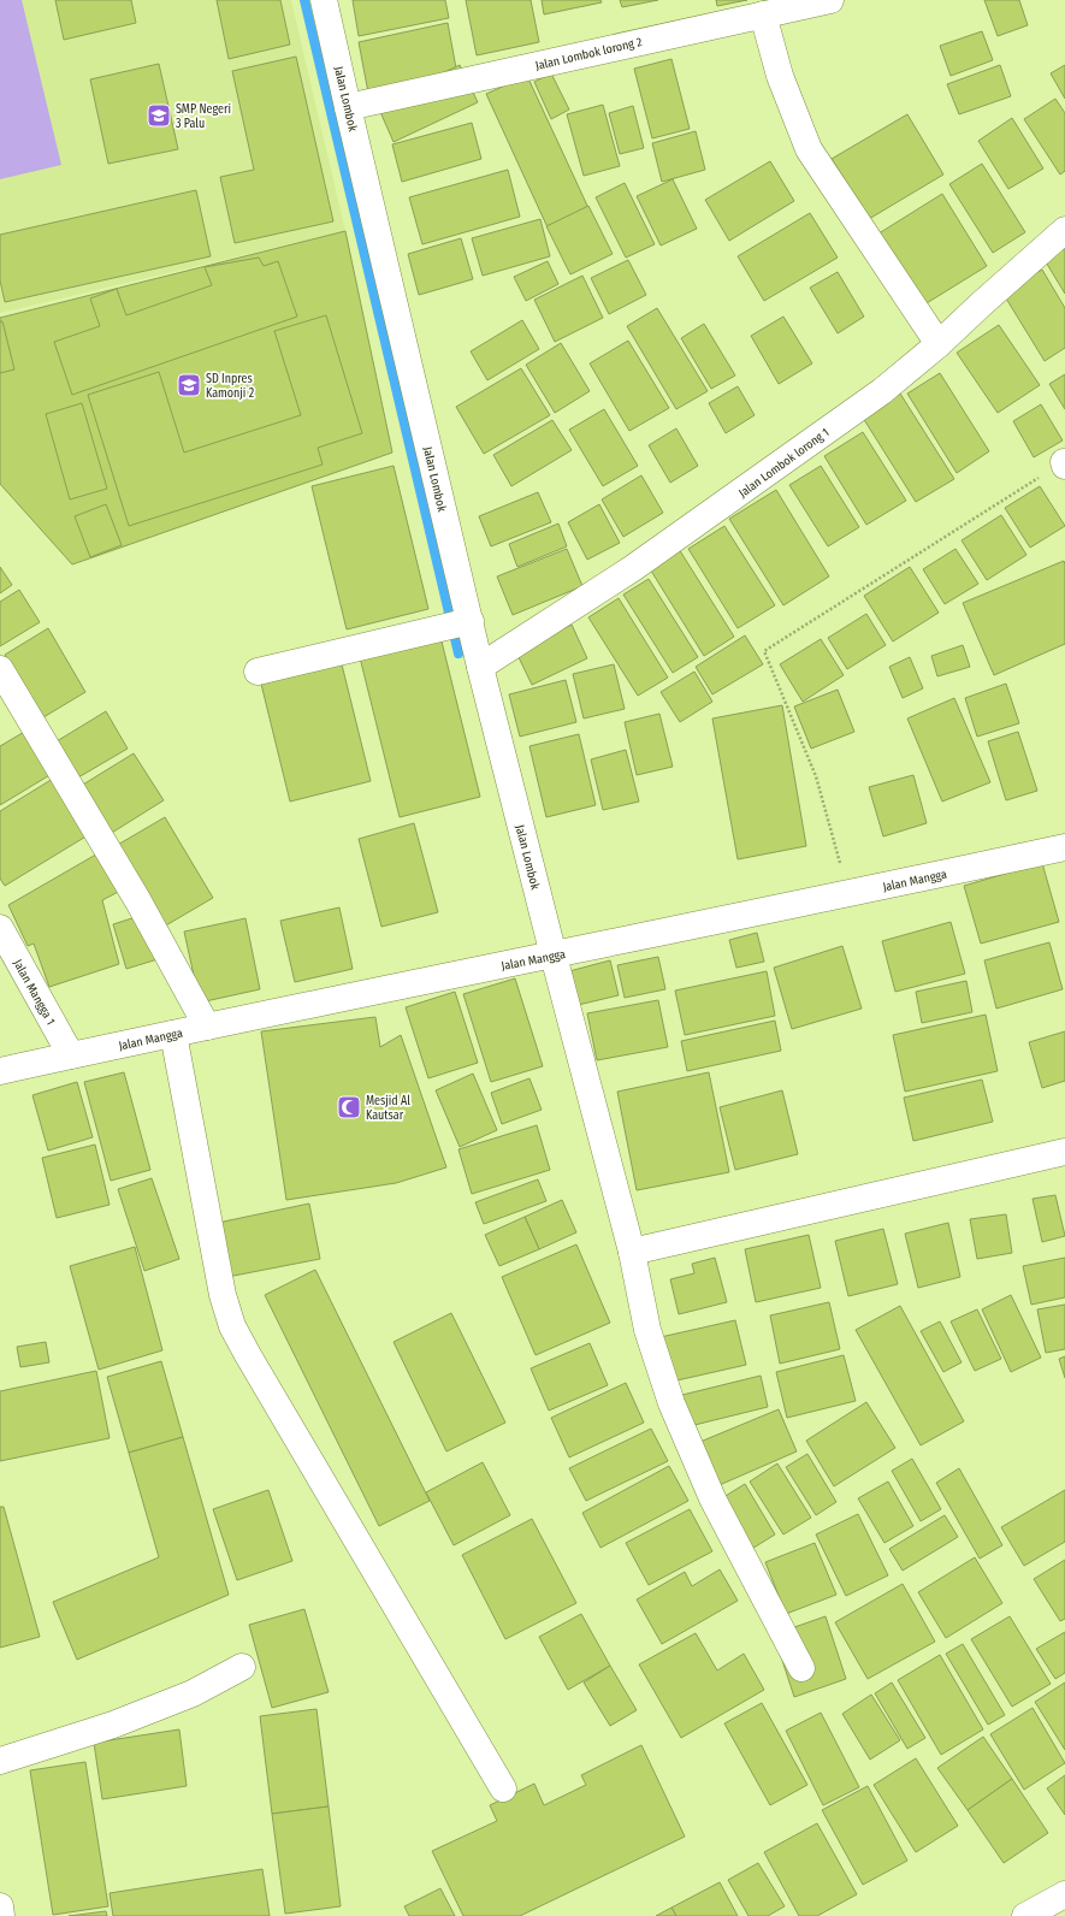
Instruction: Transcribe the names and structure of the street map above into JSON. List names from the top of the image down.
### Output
{
  "streets": {
    "street": [
      "Jalan Lombok lorong 2",
      "Jalan Lombok",
      "Jalan Lombok lorong 1",
      "Jalan Mangga",
      "Jalan Mangga 1"
    ]
  },
  "crossings": [
    ["Jalan Lombok lorong 2", "Jalan Lombok"],
    ["Jalan Lombok", "Jalan Lombok lorong 1"],
    ["Jalan Lombok", "Jalan Mangga"],
    ["Jalan Mangga", "Jalan Mangga 1"]
  ],
  "places": {
    "school or university": ["SMP Negeri 3 Palu", "SD Inpres Kamonji 2"],
    "mosque": ["Mesjid Al Kautsar"]
  }
}
